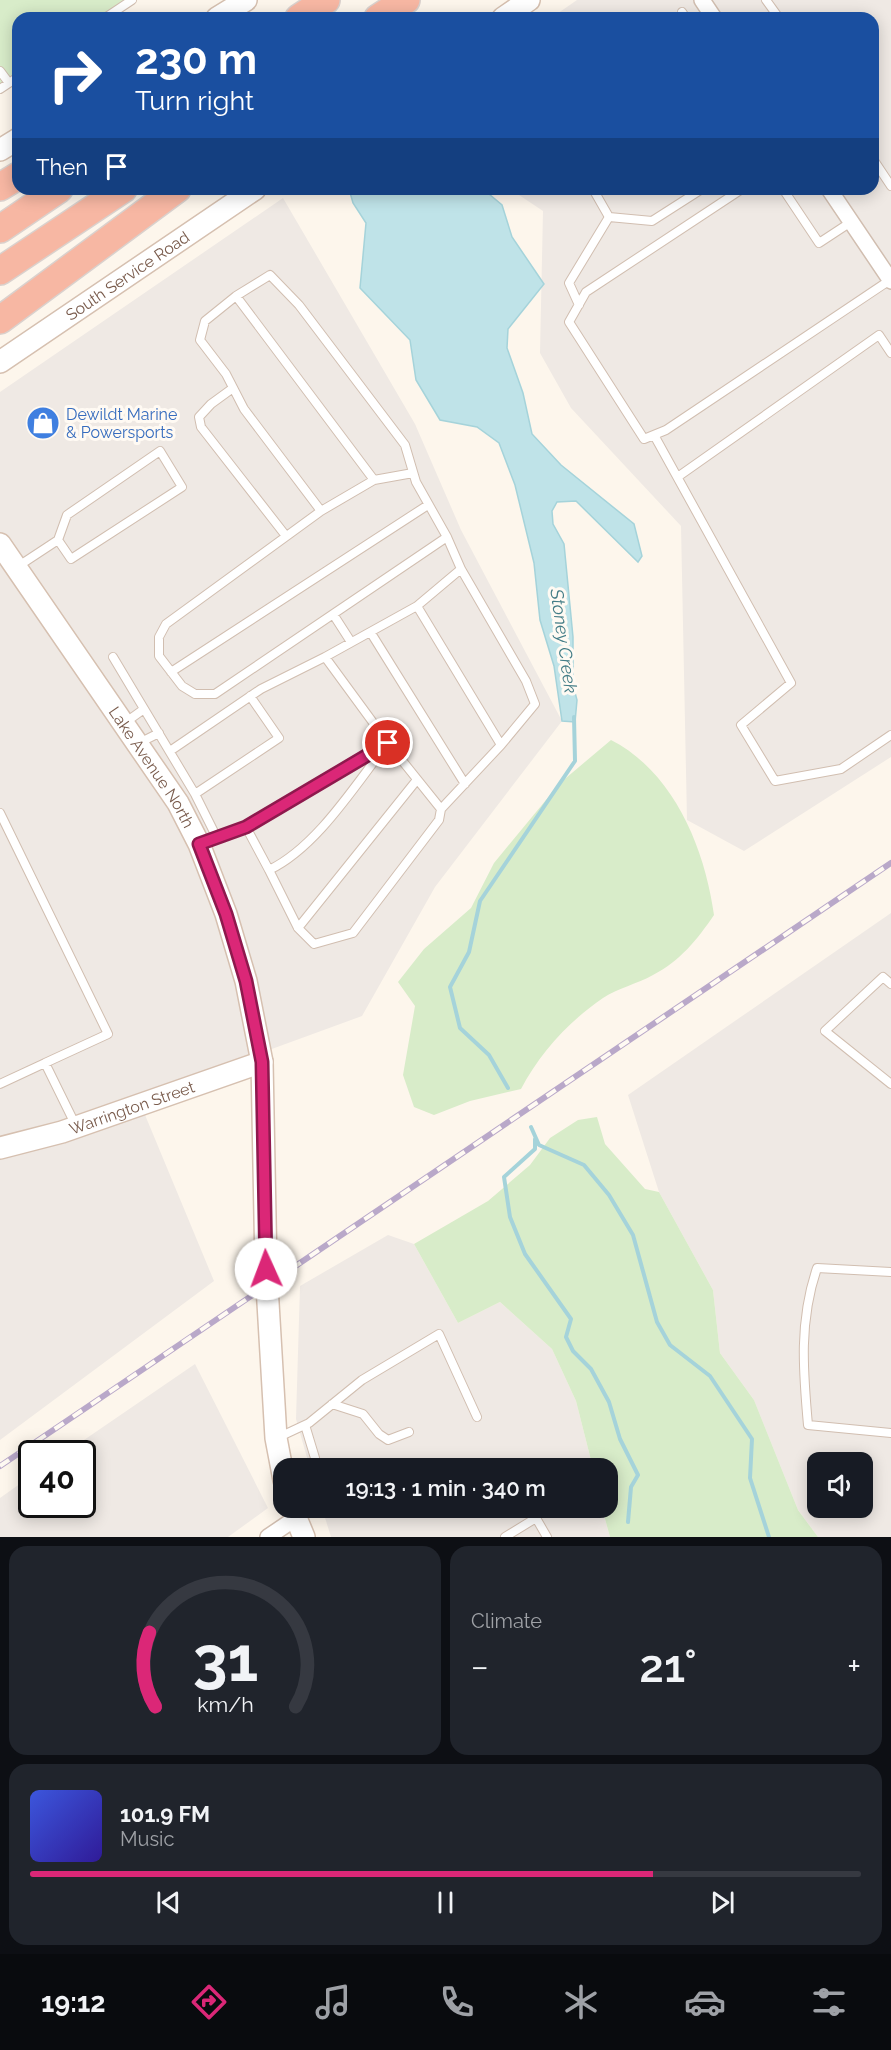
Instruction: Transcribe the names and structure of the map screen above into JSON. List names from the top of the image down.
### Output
{
  "streets": {
    "street": ["South Service Road", "Lake Avenue North", "Warrington Street"]
  },
  "crossings": [
    ["Lake Avenue North", "Warrington Street"]
  ],
  "water": ["Stoney Creek"],
  "places": {
    "shop": ["Dewildt Marine & Powersports"]
  },
  "page": {
    "turn": ["230 m", "Turn right"],
    "then": "Then",
    "limit": "40",
    "trip": "19:13 · 1 min · 340 m",
    "tile": "Climate",
    "heat": ["−", "21°", "+"],
    "song": ["101.9 FM", "Music"],
    "tabs": "19:12",
    "gauge": ["31", "km/h"]
  }
}
